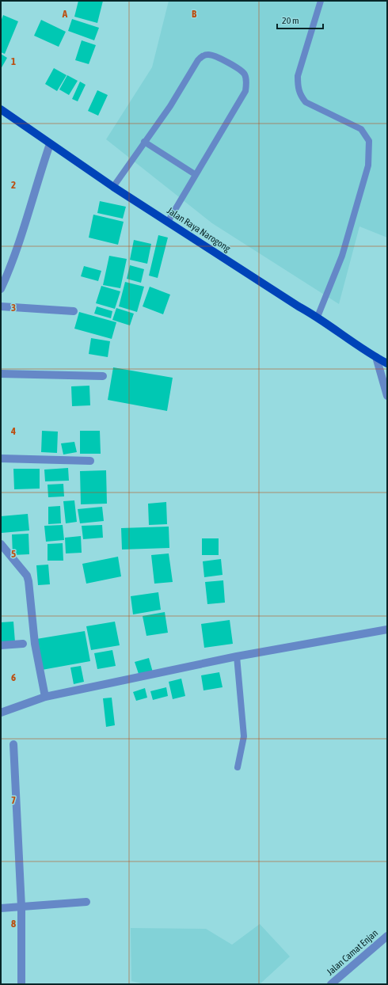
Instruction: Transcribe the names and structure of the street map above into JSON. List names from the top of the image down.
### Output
{
  "streets": {
    "main road": ["Jalan Raya Narogong"],
    "street": ["Jalan Camat Enjan"]
  },
  "scale_bar": "20 m",
  "grid": {
    "columns": ["A", "B"],
    "rows": [
      "1",
      "2",
      "3",
      "4",
      "5",
      "6",
      "7",
      "8"
    ]
  }
}
